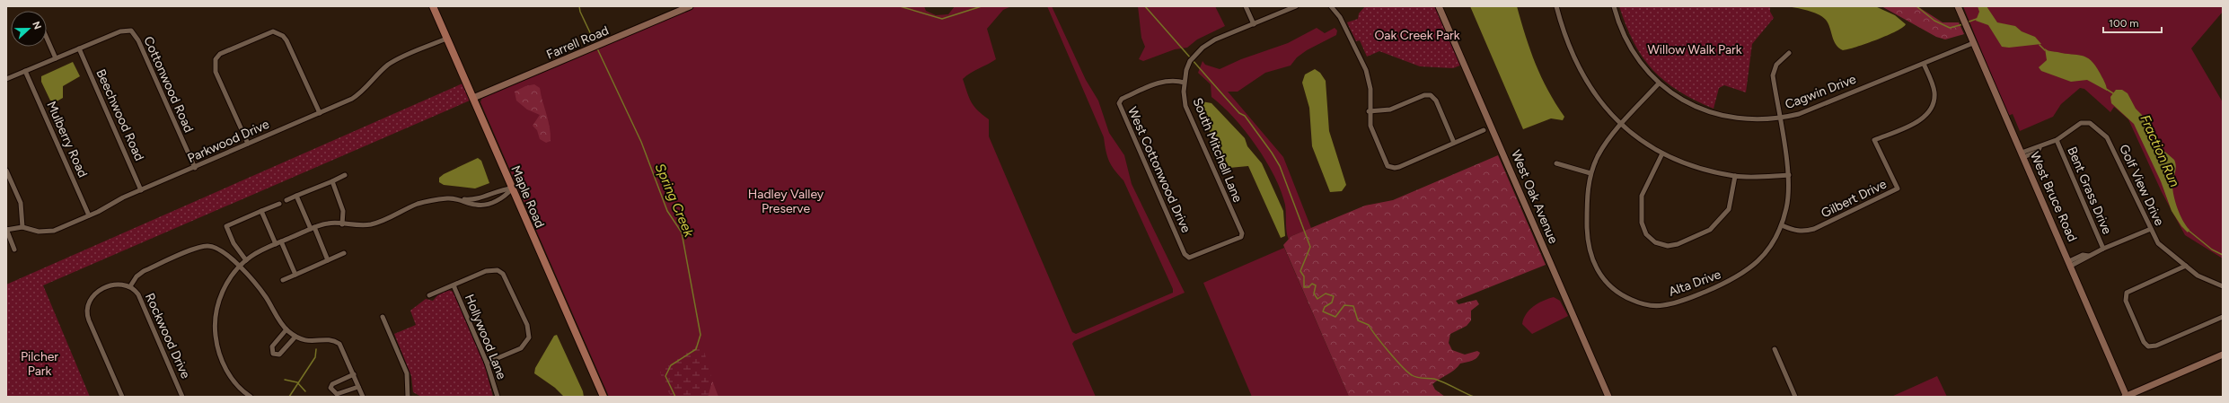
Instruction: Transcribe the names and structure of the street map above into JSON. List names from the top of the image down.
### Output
{
  "streets": {
    "main road": ["Maple Road"],
    "street": [
      "Farrell Road",
      "Cottonwood Road",
      "Cagwin Drive",
      "Beechwood Road",
      "Mulberry Road",
      "Parkwood Drive",
      "South Mitchell Lane",
      "West Cottonwood Drive",
      "Golf View Drive",
      "Bent Grass Drive",
      "West Oak Avenue",
      "West Bruce Road",
      "Gilbert Drive",
      "Alta Drive",
      "Rockwood Drive",
      "Hollywood Lane"
    ]
  },
  "crossings": [
    ["Farrell Road", "Maple Road"],
    ["Cottonwood Road", "Beechwood Road"],
    ["Cottonwood Road", "Parkwood Drive"],
    ["Cagwin Drive", "West Bruce Road"],
    ["Cagwin Drive", "Gilbert Drive"],
    ["Cagwin Drive", "Alta Drive"],
    ["Beechwood Road", "Parkwood Drive"],
    ["Mulberry Road", "Parkwood Drive"],
    ["Parkwood Drive", "Maple Road"],
    ["South Mitchell Lane", "West Cottonwood Drive"],
    ["Golf View Drive", "Bent Grass Drive"],
    ["Golf View Drive", "West Bruce Road"],
    ["Gilbert Drive", "Alta Drive"]
  ],
  "water": ["Fraction Run", "Spring Creek"],
  "parks": [
    "Oak Creek Park",
    "Willow Walk Park",
    "Hadley Valley Preserve",
    "Pilcher Park"
  ],
  "scale_bar": "100 m",
  "north": "right"
}
